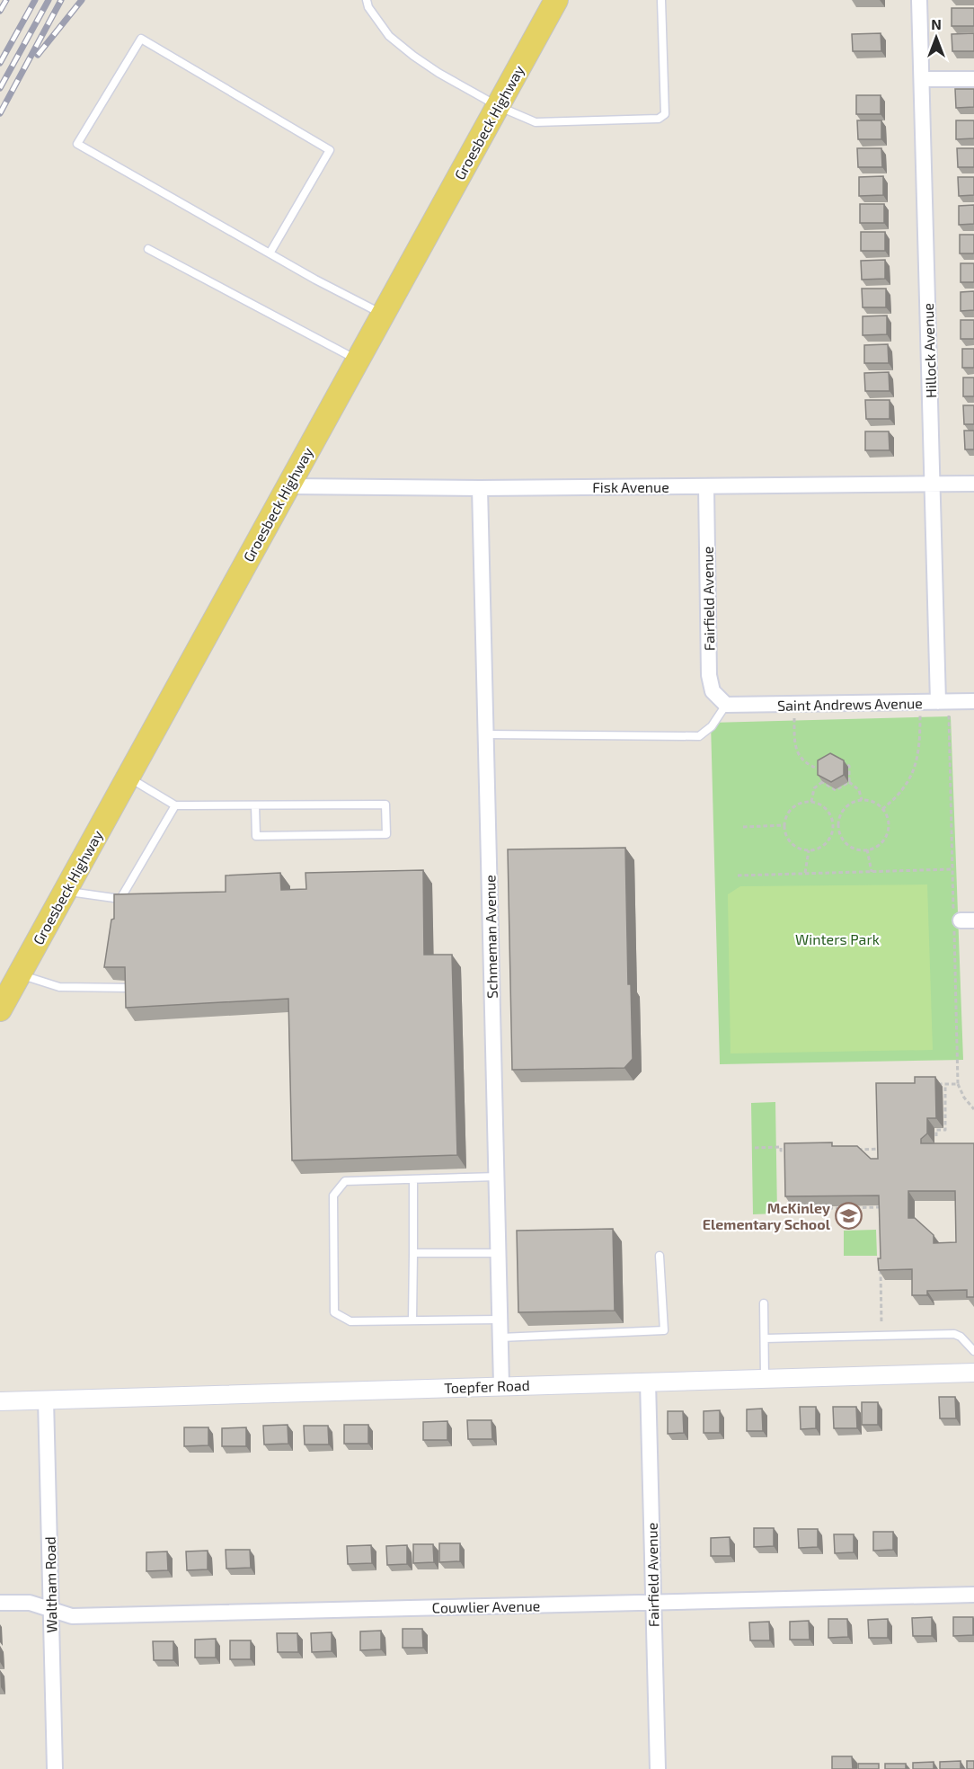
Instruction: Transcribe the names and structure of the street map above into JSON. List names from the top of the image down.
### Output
{
  "streets": {
    "main road": ["Groesbeck Highway"],
    "street": [
      "Hillock Avenue",
      "Fisk Avenue",
      "Fairfield Avenue",
      "Saint Andrews Avenue",
      "Schmeman Avenue",
      "Toepfer Road",
      "Waltham Road",
      "Couwlier Avenue"
    ]
  },
  "crossings": [
    ["Groesbeck Highway", "Fisk Avenue"],
    ["Hillock Avenue", "Fisk Avenue"],
    ["Hillock Avenue", "Saint Andrews Avenue"],
    ["Fisk Avenue", "Fairfield Avenue"],
    ["Fisk Avenue", "Schmeman Avenue"],
    ["Fairfield Avenue", "Saint Andrews Avenue"],
    ["Fairfield Avenue", "Toepfer Road"],
    ["Fairfield Avenue", "Couwlier Avenue"],
    ["Schmeman Avenue", "Toepfer Road"],
    ["Toepfer Road", "Waltham Road"],
    ["Waltham Road", "Couwlier Avenue"]
  ],
  "parks": ["Winters Park"],
  "places": {
    "school or university": ["McKinley Elementary School"]
  },
  "north": "top"
}
